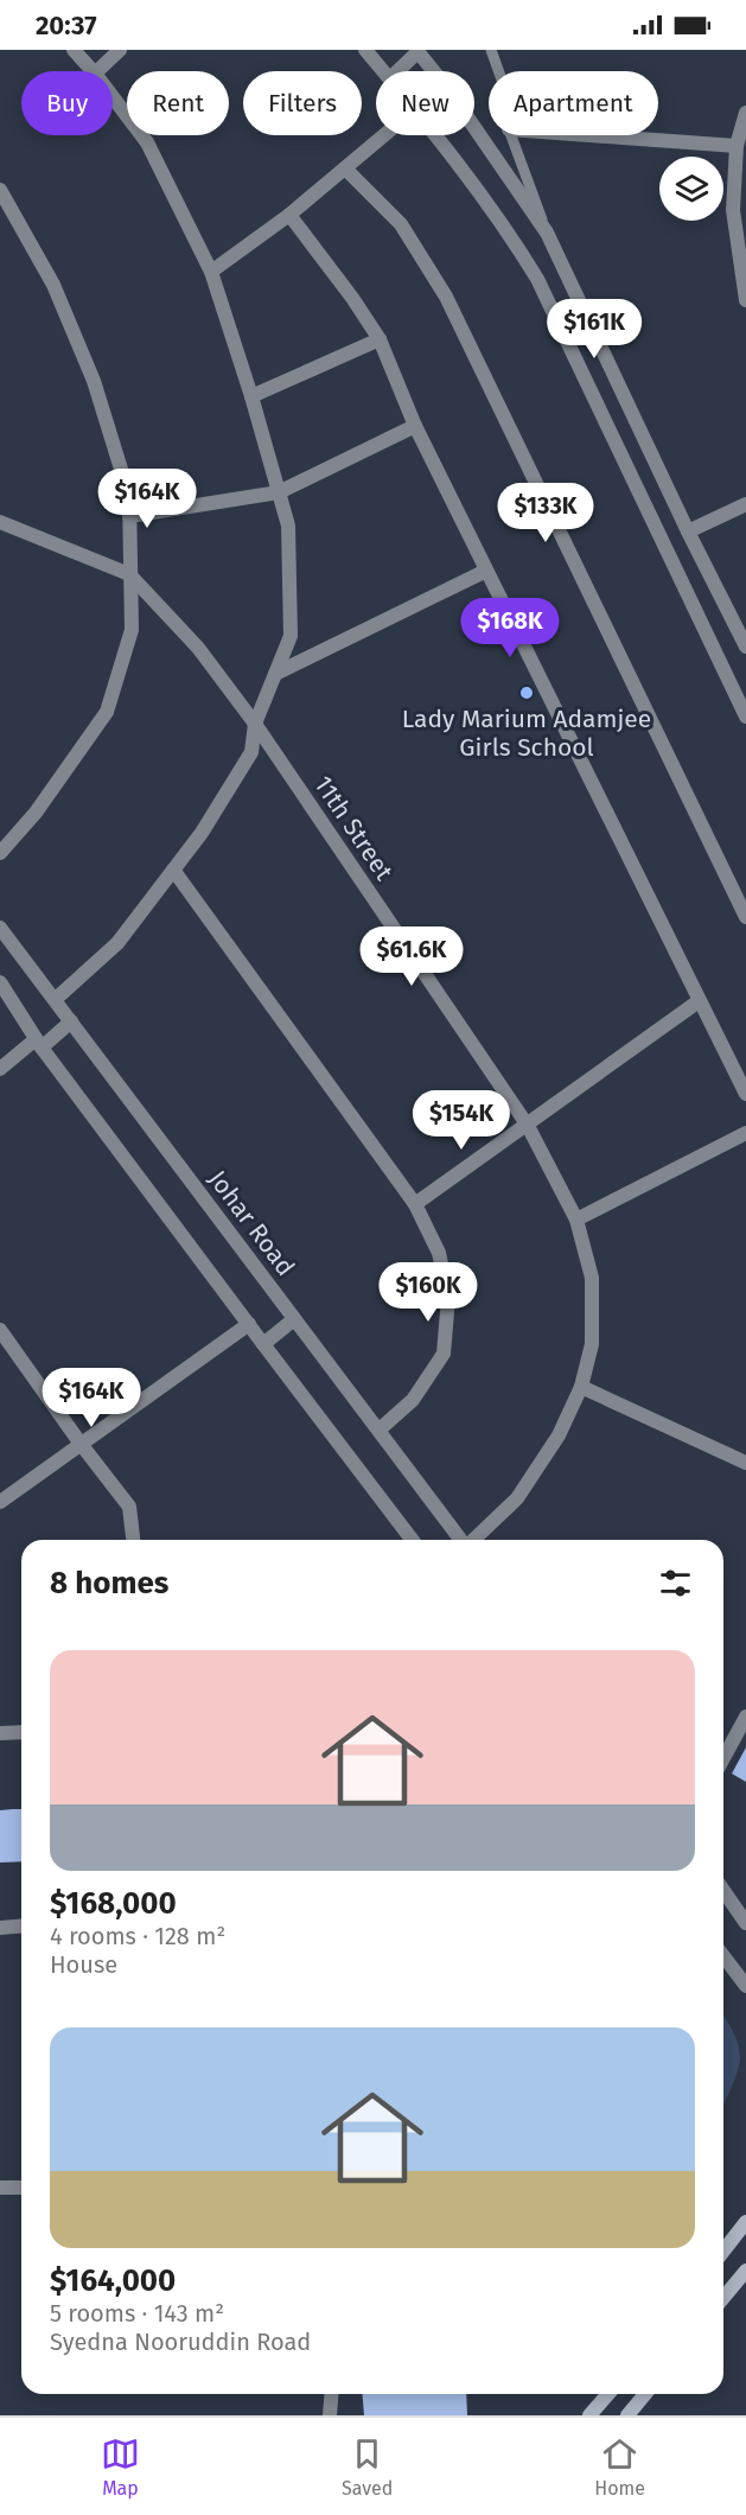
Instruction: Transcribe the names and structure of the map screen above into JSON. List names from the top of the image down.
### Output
{
  "streets": {
    "street": ["11th Street", "Johar Road"]
  },
  "places": ["Lady Marium Adamjee Girls School"],
  "page": {
    "status": "20:37",
    "chip": [
      "Buy",
      "Rent",
      "Filters",
      "New",
      "Apartment"
    ],
    "price": [
      "$161K",
      "$164K",
      "$133K",
      "$168K",
      "$61.6K",
      "$154K",
      "$160K",
      "$164K"
    ],
    "heading": "8 homes",
    "list": [
      {
        "name": "$168,000",
        "note": "4 rooms · 128 m² · House"
      },
      {
        "name": "$164,000",
        "note": "5 rooms · 143 m² · Syedna Nooruddin Road"
      }
    ],
    "tabs": ["Map", "Saved", "Home"]
  }
}
